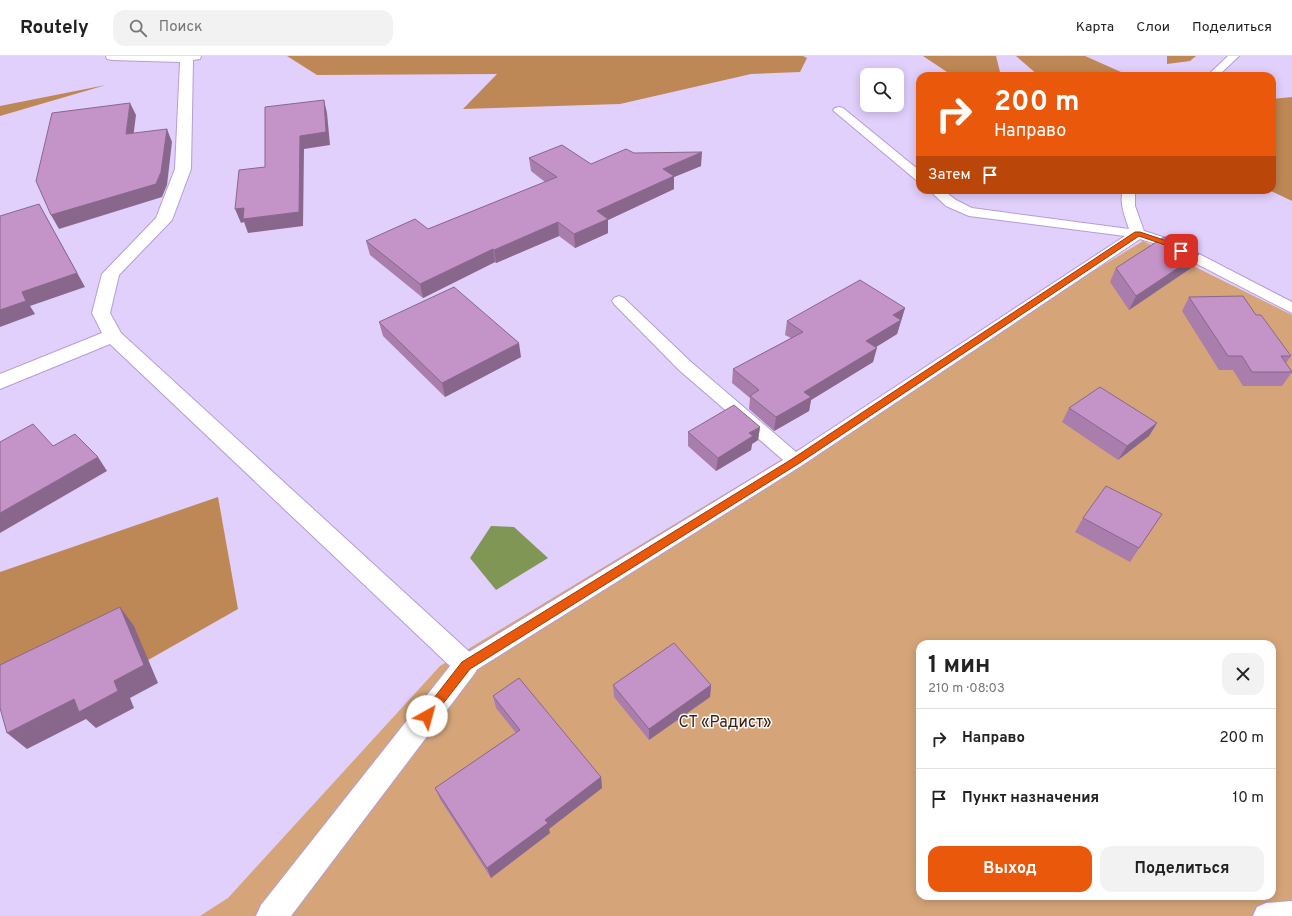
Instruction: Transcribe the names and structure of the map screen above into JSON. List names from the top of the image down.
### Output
{
  "parks": ["СТ «Радист»"],
  "page": {
    "header": "Routely",
    "search": "Поиск",
    "nav": ["Карта", "Слои", "Поделиться"],
    "turn": ["200 m", "Направо"],
    "then": "Затем",
    "heading": ["1 мин", "210 m · 08:03"],
    "list": [
      {
        "name": "Направо",
        "value": "200 m"
      },
      {
        "name": "Пункт назначения",
        "value": "10 m"
      }
    ],
    "buttons": ["Выход", "Поделиться"]
  }
}
